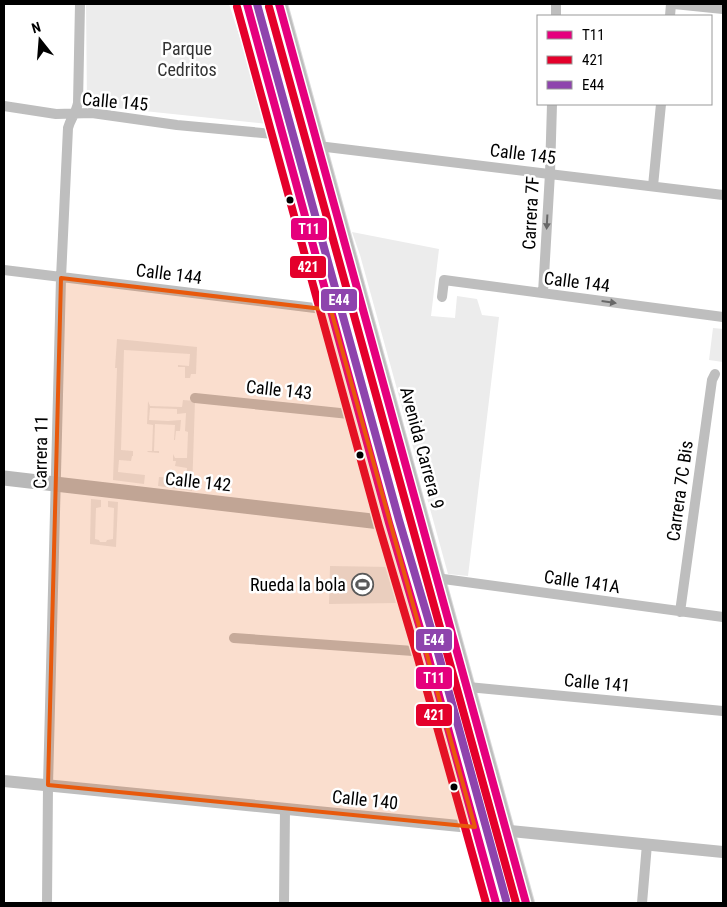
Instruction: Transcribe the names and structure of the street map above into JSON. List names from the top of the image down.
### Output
{
  "streets": {
    "main road": ["Avenida Carrera 9", "Calle 142"],
    "street": [
      "Calle 145",
      "Carrera 7F",
      "Calle 144",
      "Calle 143",
      "Carrera 11",
      "Carrera 7C Bis",
      "Calle 141A",
      "Calle 141",
      "Calle 140"
    ]
  },
  "crossings": [
    ["Calle 145", "Carrera 7F"],
    ["Calle 145", "Avenida Carrera 9"],
    ["Calle 145", "Carrera 11"],
    ["Carrera 7F", "Calle 144"],
    ["Calle 144", "Carrera 11"],
    ["Avenida Carrera 9", "Calle 141A"],
    ["Avenida Carrera 9", "Calle 141"],
    ["Avenida Carrera 9", "Calle 140"],
    ["Carrera 11", "Calle 142"],
    ["Carrera 11", "Calle 140"],
    ["Carrera 7C Bis", "Calle 141A"]
  ],
  "one_way": ["Carrera 7F"],
  "parks": ["Parque Cedritos"],
  "places": {
    "sports": ["Rueda la bola"]
  },
  "lines": ["transit line T11", "transit line E44", "transit line 421"],
  "legend": ["T11", "421", "E44"],
  "north": "top"
}
